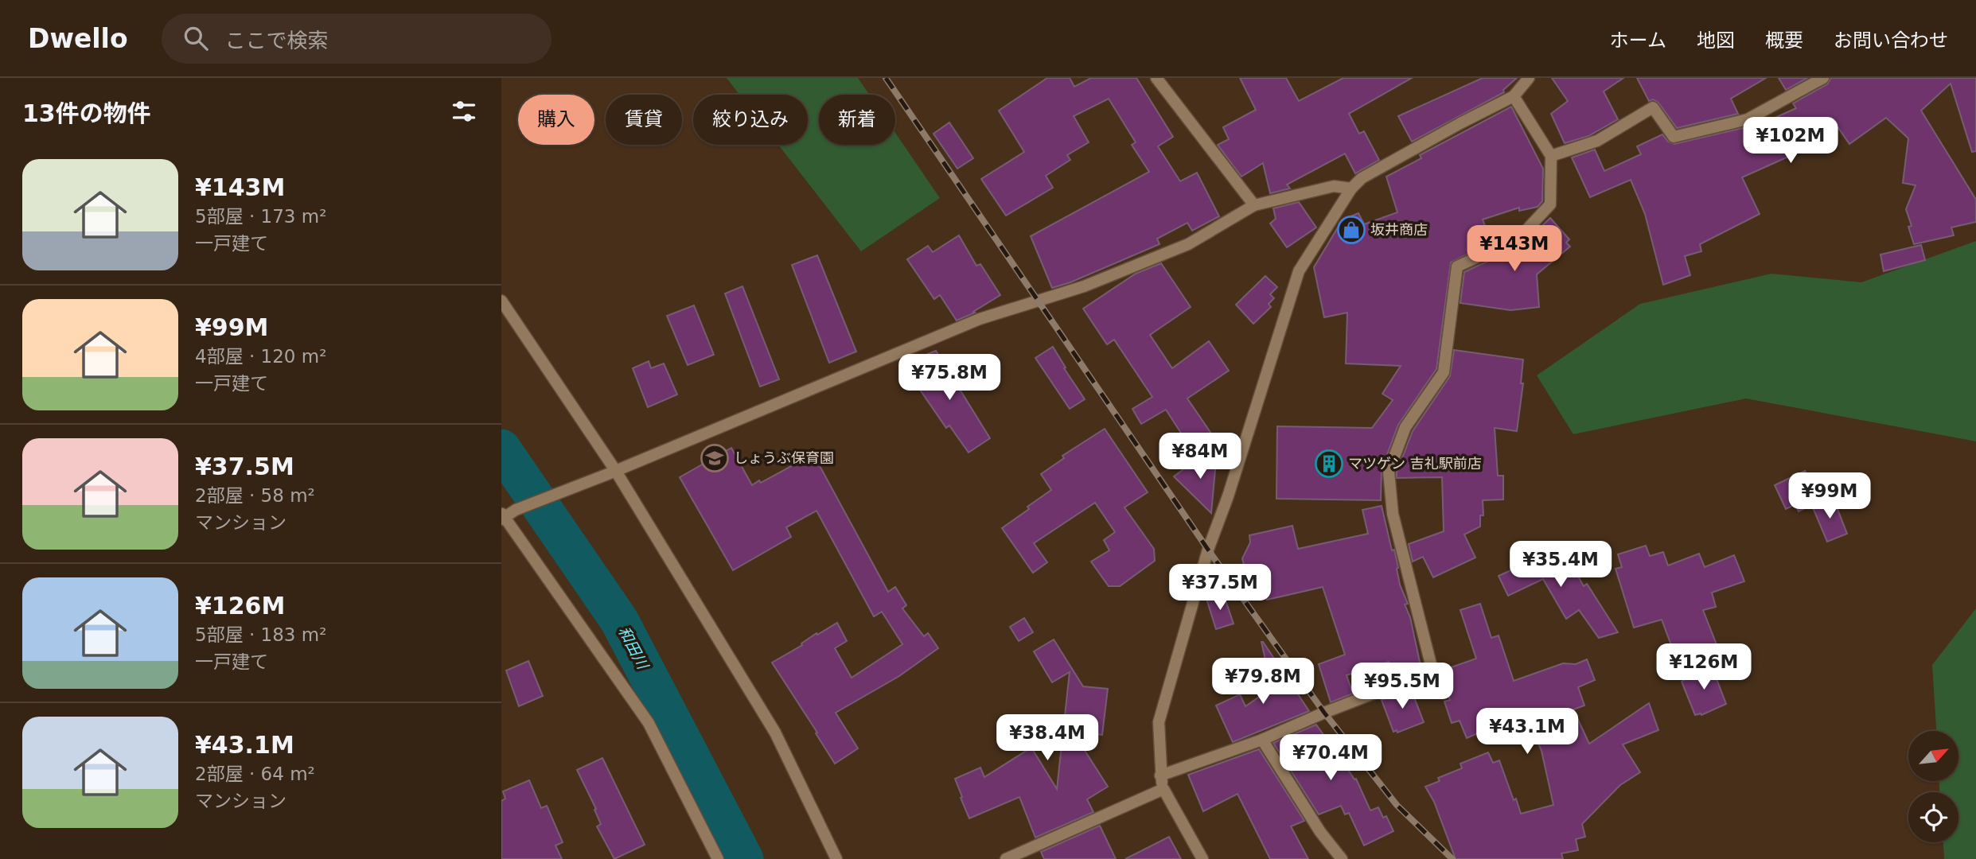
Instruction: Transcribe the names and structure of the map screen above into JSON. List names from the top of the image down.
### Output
{
  "water": ["和田川"],
  "places": {
    "shop": ["坂井商店"],
    "school or university": ["しょうぶ保育園"],
    "building": ["マツゲン 吉礼駅前店"]
  },
  "north": "top right",
  "page": {
    "header": "Dwello",
    "search": "ここで検索",
    "nav": [
      "ホーム",
      "地図",
      "概要",
      "お問い合わせ"
    ],
    "heading": "13件の物件",
    "chip": [
      "購入",
      "賃貸",
      "絞り込み",
      "新着"
    ],
    "price": [
      "¥102M",
      "¥143M",
      "¥75.8M",
      "¥84M",
      "¥99M",
      "¥35.4M",
      "¥37.5M",
      "¥126M",
      "¥79.8M",
      "¥95.5M",
      "¥43.1M",
      "¥38.4M",
      "¥70.4M"
    ],
    "list": [
      {
        "name": "¥143M",
        "note": "5部屋 · 173 m² · 一戸建て"
      },
      {
        "name": "¥99M",
        "note": "4部屋 · 120 m² · 一戸建て"
      },
      {
        "name": "¥37.5M",
        "note": "2部屋 · 58 m² · マンション"
      },
      {
        "name": "¥126M",
        "note": "5部屋 · 183 m² · 一戸建て"
      },
      {
        "name": "¥43.1M",
        "note": "2部屋 · 64 m² · マンション"
      }
    ]
  }
}
